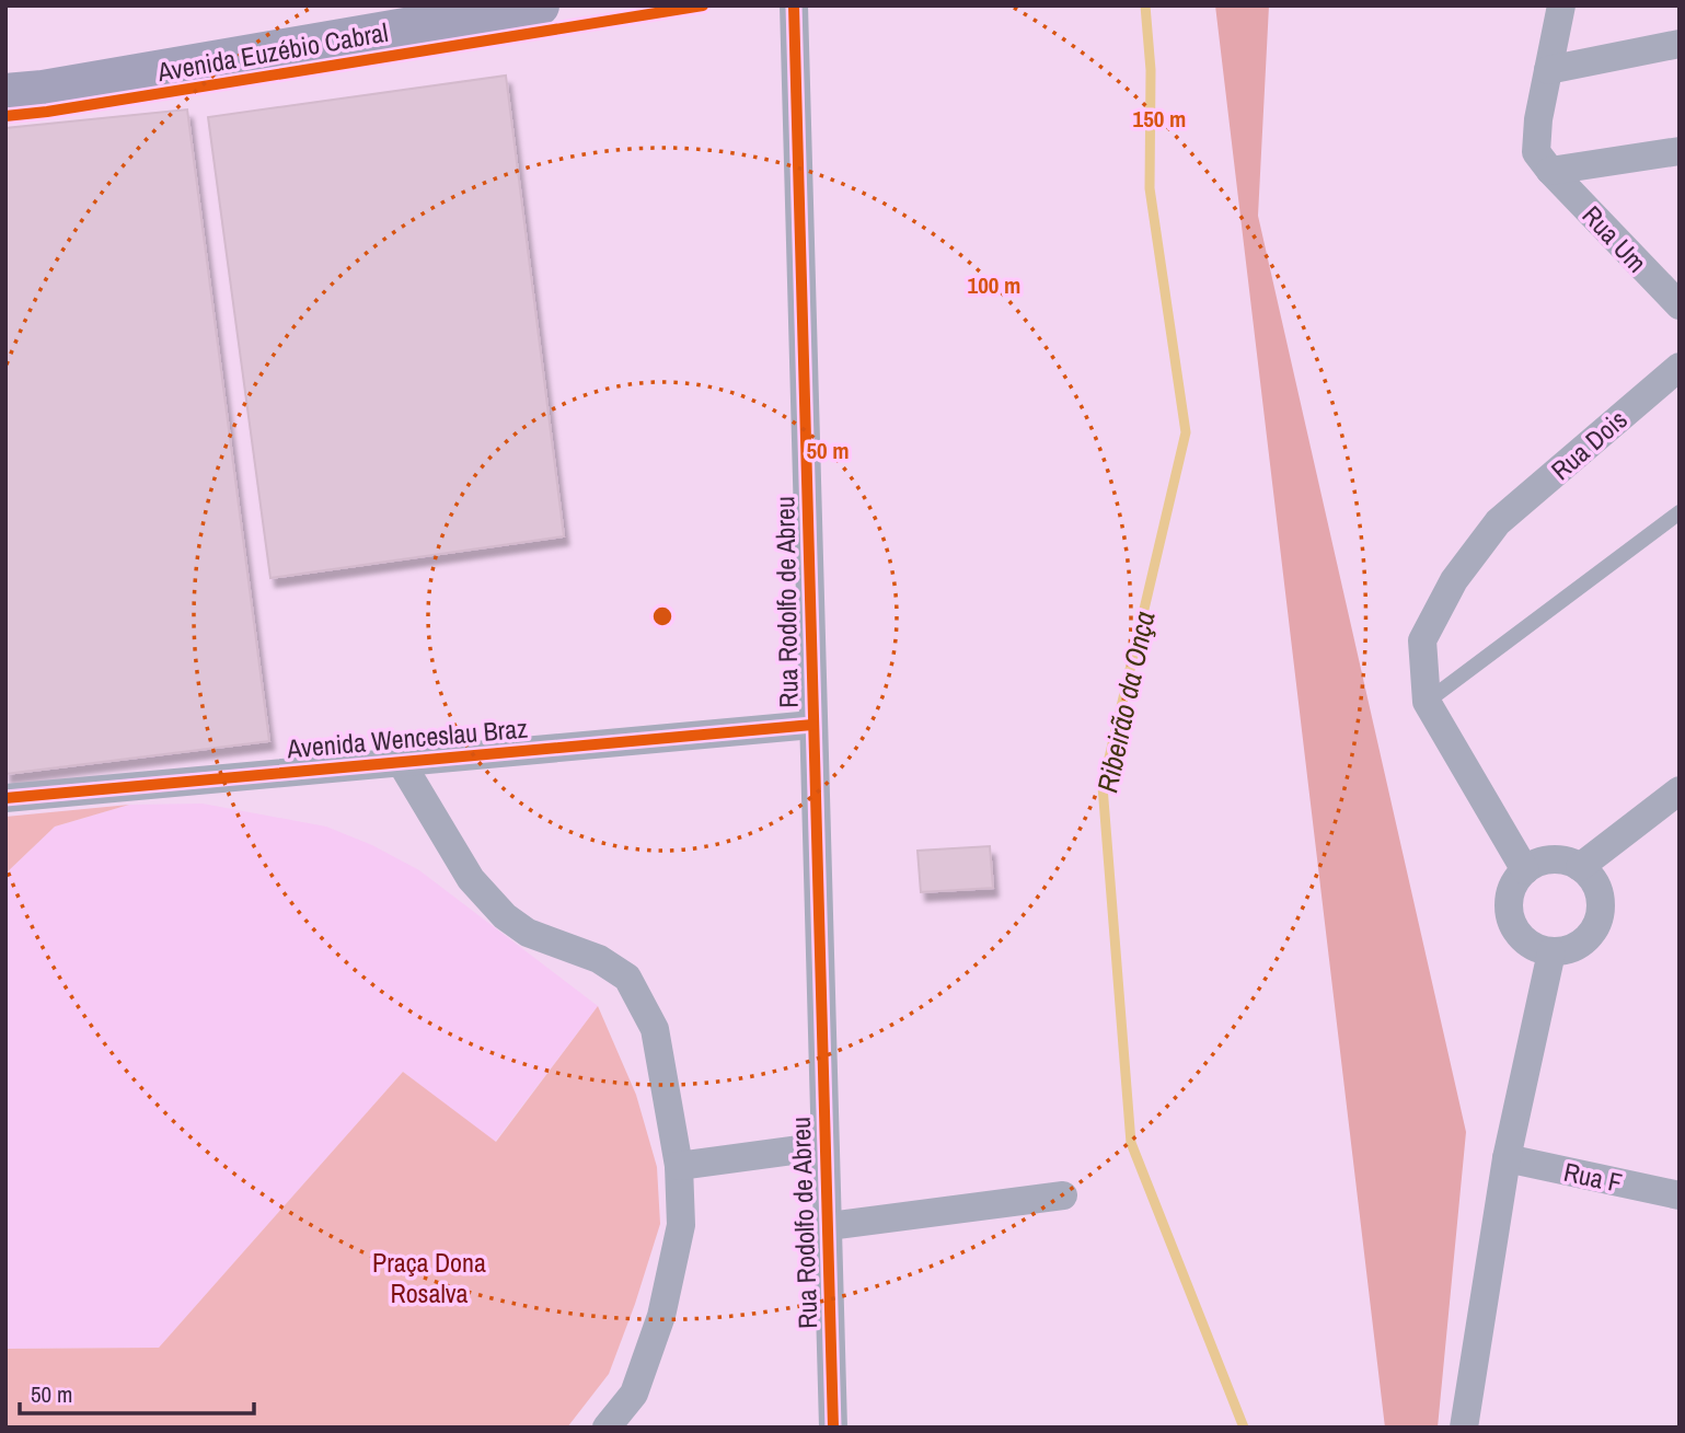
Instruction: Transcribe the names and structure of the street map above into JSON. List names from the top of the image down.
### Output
{
  "streets": {
    "main road": ["Avenida Euzébio Cabral"],
    "street": [
      "Rua Um",
      "Rua Dois",
      "Rua Rodolfo de Abreu",
      "Avenida Wenceslau Braz",
      "Rua F"
    ]
  },
  "crossings": [
    ["Rua Rodolfo de Abreu", "Avenida Wenceslau Braz"]
  ],
  "water": ["Ribeirão da Onça"],
  "parks": ["Praça Dona Rosalva"],
  "scale_bar": "50 m",
  "rings": ["150 m", "100 m", "50 m"]
}
